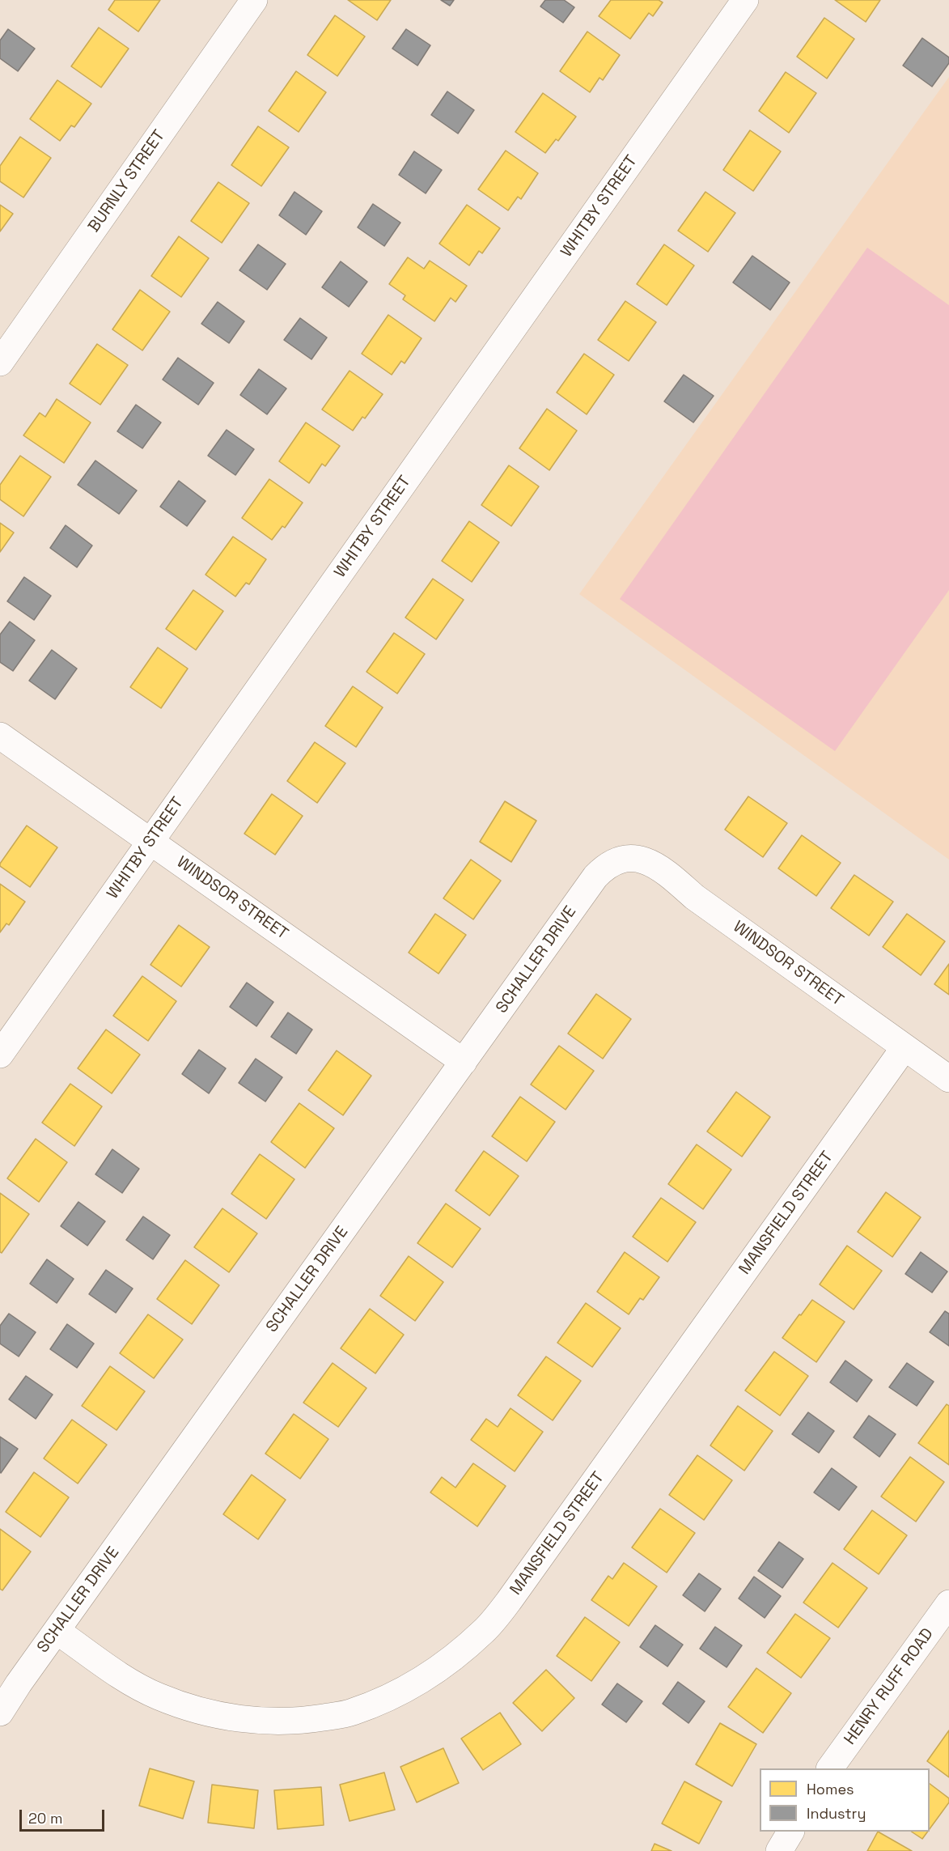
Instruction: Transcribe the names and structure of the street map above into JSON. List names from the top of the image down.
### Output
{
  "streets": {
    "street": [
      "BURNLY STREET",
      "WHITBY STREET",
      "WINDSOR STREET",
      "SCHALLER DRIVE",
      "MANSFIELD STREET",
      "HENRY RUFF ROAD"
    ]
  },
  "crossings": [
    ["WHITBY STREET", "WINDSOR STREET"],
    ["WINDSOR STREET", "SCHALLER DRIVE"],
    ["WINDSOR STREET", "MANSFIELD STREET"],
    ["SCHALLER DRIVE", "MANSFIELD STREET"]
  ],
  "legend": ["Homes", "Industry"],
  "scale_bar": "20 m"
}
